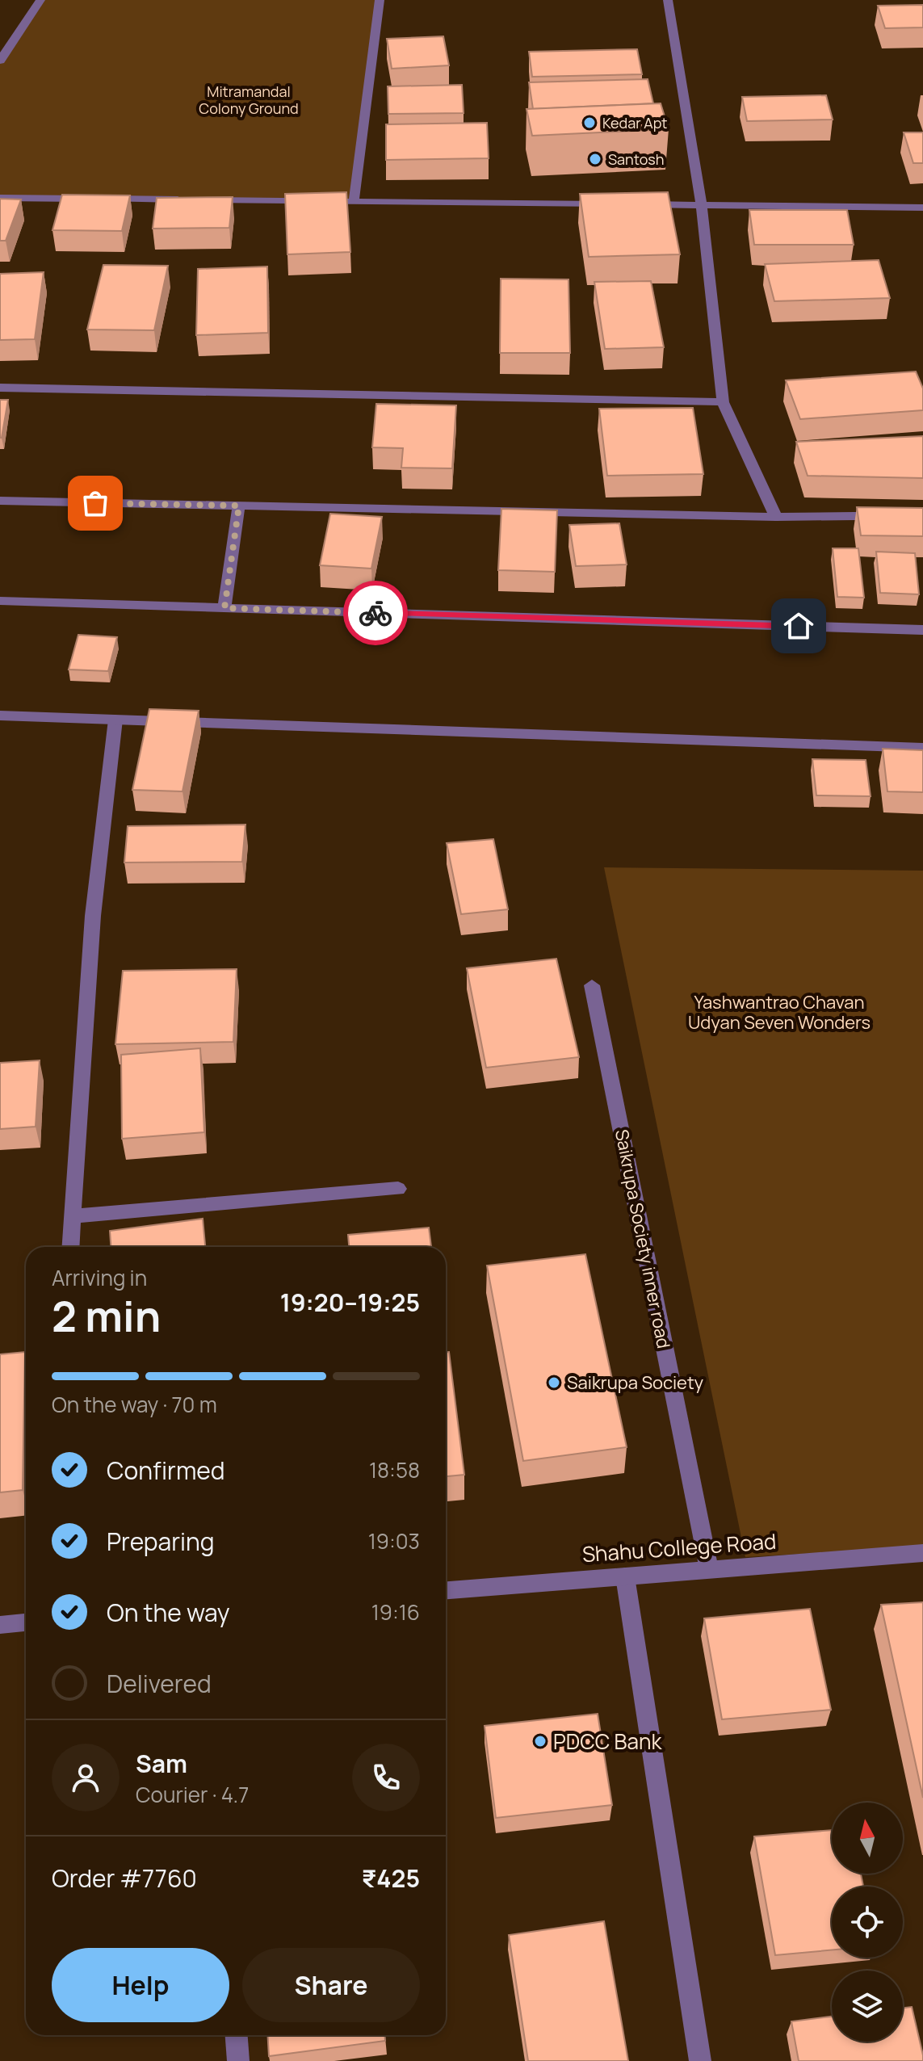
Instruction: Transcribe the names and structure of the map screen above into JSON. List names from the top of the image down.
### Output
{
  "streets": {
    "street": ["Saikrupa Society inner road", "Shahu College Road"]
  },
  "crossings": [
    ["Saikrupa Society inner road", "Shahu College Road"]
  ],
  "parks": ["Mitramandal Colony Ground", "Yashwantrao Chavan Udyan Seven Wonders"],
  "places": [
    "Kedar Apt",
    "Santosh",
    "Saikrupa Society",
    "PDCC Bank"
  ],
  "north": "top",
  "page": {
    "heading": ["2 min", "Arriving in", "19:20–19:25"],
    "panel": [
      "Sam",
      "Courier · 4.7",
      "Order #7760",
      "₹425"
    ],
    "bar": "On the way · 70 m",
    "list": [
      ["Confirmed", "18:58"],
      ["Preparing", "19:03"],
      ["On the way", "19:16"],
      "Delivered"
    ],
    "buttons": ["Help", "Share"]
  }
}
